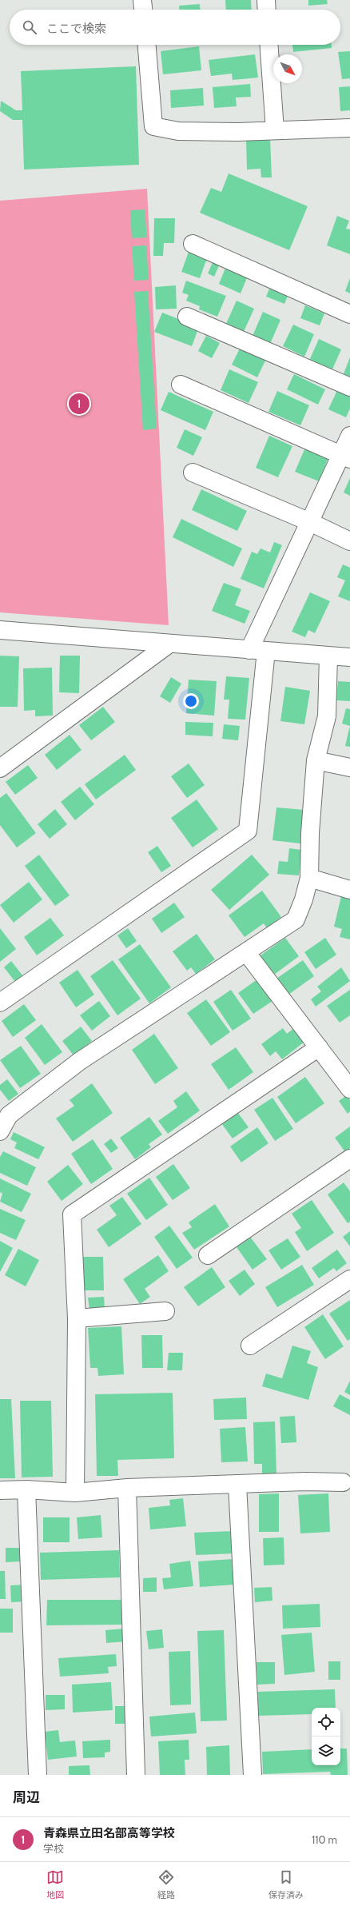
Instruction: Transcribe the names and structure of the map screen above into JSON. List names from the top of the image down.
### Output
{
  "north": "bottom right",
  "page": {
    "search": "ここで検索",
    "pins": "1",
    "heading": "周辺",
    "list": [
      {
        "mark": "1",
        "name": "青森県立田名部高等学校",
        "note": "学校",
        "value": "110 m"
      }
    ],
    "nav": ["地図", "経路", "保存済み"]
  }
}
